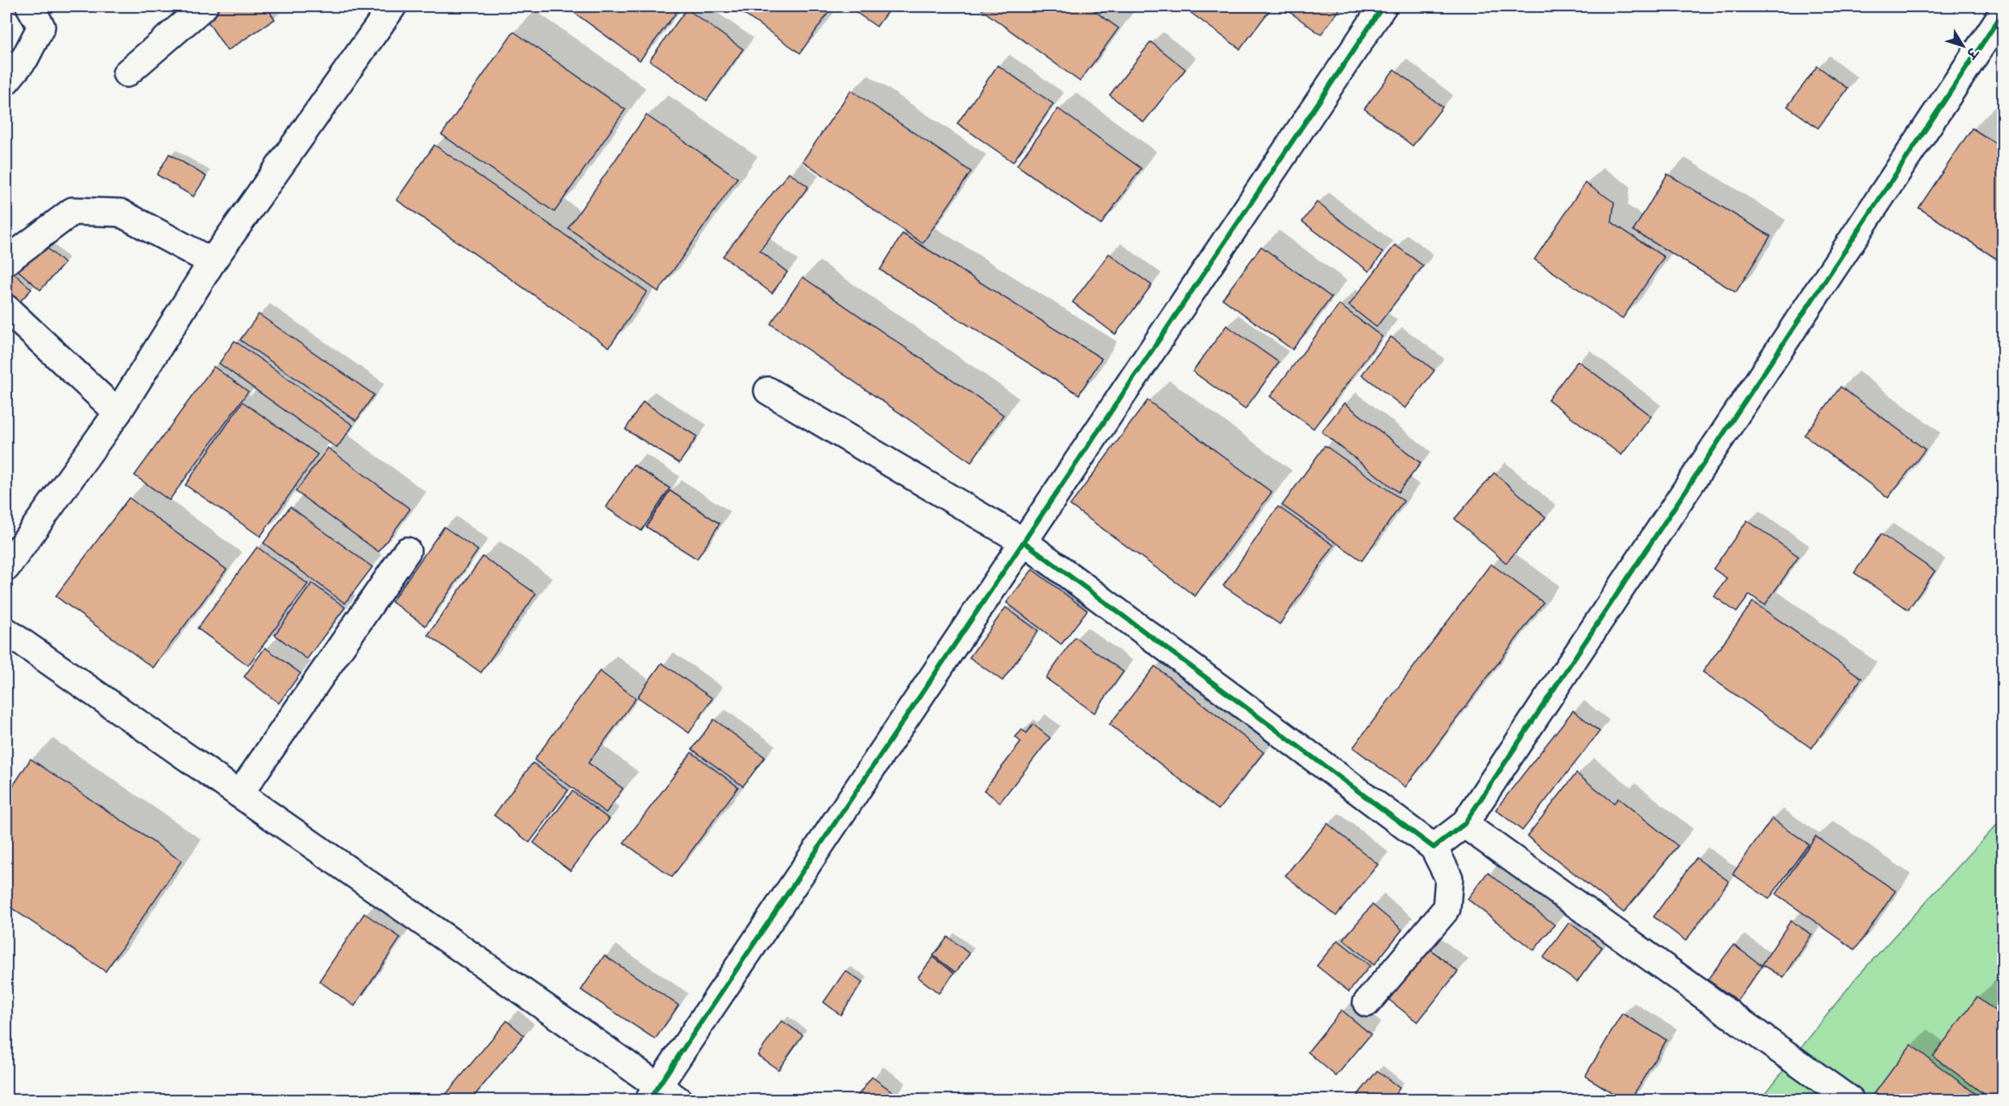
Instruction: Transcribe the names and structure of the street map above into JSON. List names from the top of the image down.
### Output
{
  "north": "bottom right"
}
